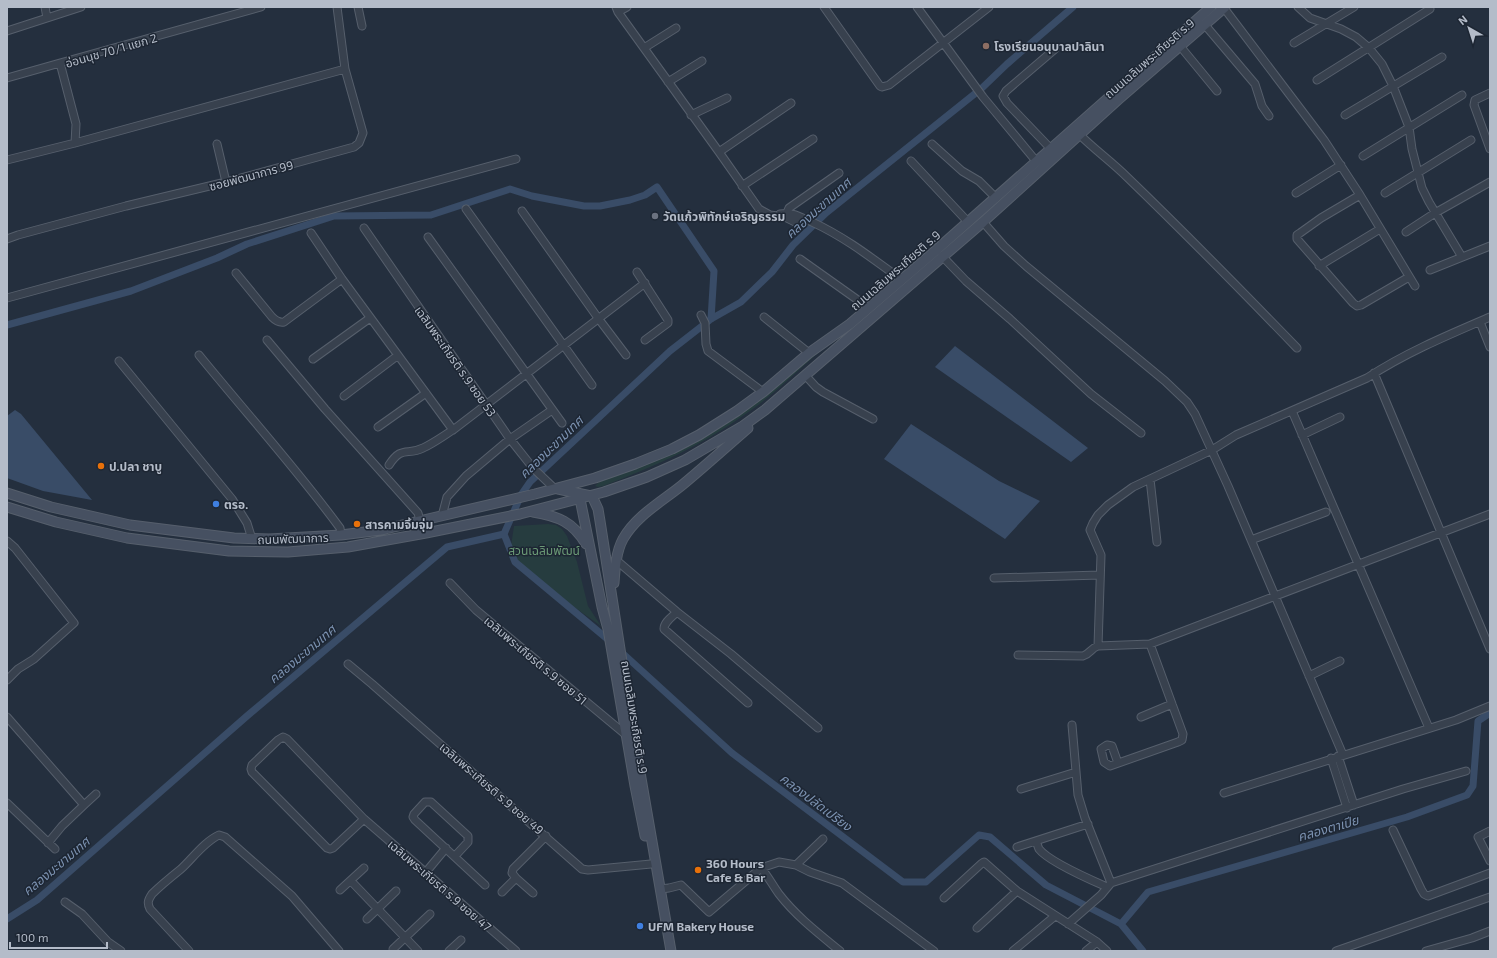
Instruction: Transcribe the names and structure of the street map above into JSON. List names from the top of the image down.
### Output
{
  "streets": {
    "main road": ["ถนนเฉลิมพระเกียรติ ร.9", "ถนนพัฒนาการ"],
    "street": [
      "อ่อนนุช 70/1 แยก 2",
      "ซอยพัฒนาการ 99",
      "เฉลิมพระเกียรติ ร.9 ซอย 53",
      "เฉลิมพระเกียรติ ร.9 ซอย 51",
      "เฉลิมพระเกียรติ ร.9 ซอย 49",
      "เฉลิมพระเกียรติ ร.9 ซอย 47"
    ]
  },
  "crossings": [
    ["ถนนเฉลิมพระเกียรติ ร.9", "เฉลิมพระเกียรติ ร.9 ซอย 53"],
    ["ถนนเฉลิมพระเกียรติ ร.9", "ถนนพัฒนาการ"],
    ["ถนนเฉลิมพระเกียรติ ร.9", "เฉลิมพระเกียรติ ร.9 ซอย 51"],
    ["ถนนเฉลิมพระเกียรติ ร.9", "เฉลิมพระเกียรติ ร.9 ซอย 49"],
    ["เฉลิมพระเกียรติ ร.9 ซอย 53", "ถนนพัฒนาการ"]
  ],
  "water": ["คลองมะขามเทศ", "คลองปลัดเปรียง", "คลองตาเปีย"],
  "parks": ["สวนเฉลิมพัฒน์"],
  "places": [
    "โรงเรียนอนุบาลปาลินา",
    "วัดแก้วพิทักษ์เจริญธรรม",
    "ป.ปลา ชาบู",
    "ตรอ.",
    "สารคามจิ้มจุ่ม",
    "360 Hours Cafe & Bar",
    "UFM Bakery House"
  ],
  "scale_bar": "100 m",
  "north": "top left"
}
